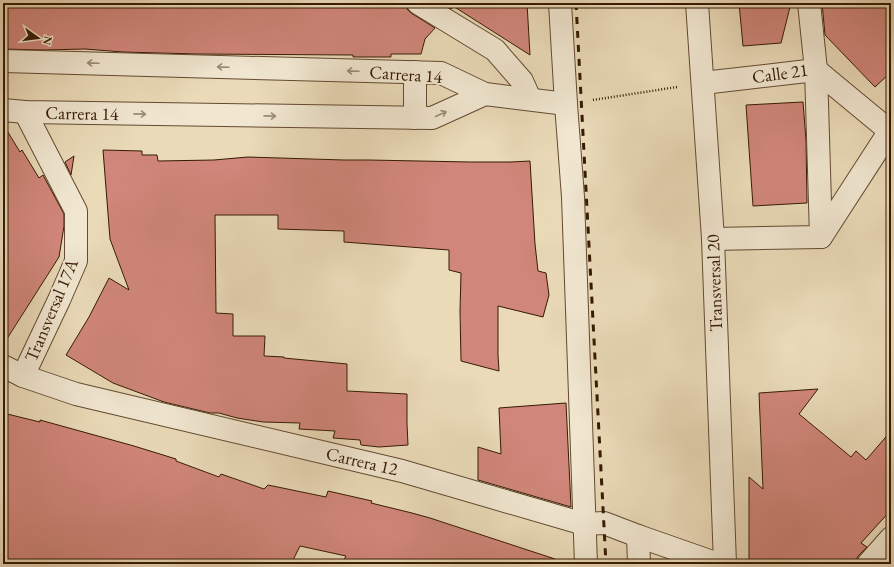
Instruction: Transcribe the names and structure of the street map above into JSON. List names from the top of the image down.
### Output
{
  "streets": {
    "street": [
      "Calle 21",
      "Carrera 14",
      "Transversal 20",
      "Transversal 17A",
      "Carrera 12"
    ]
  },
  "crossings": [
    ["Calle 21", "Transversal 20"],
    ["Carrera 14", "Transversal 17A"],
    ["Transversal 17A", "Carrera 12"]
  ],
  "north": "right"
}
